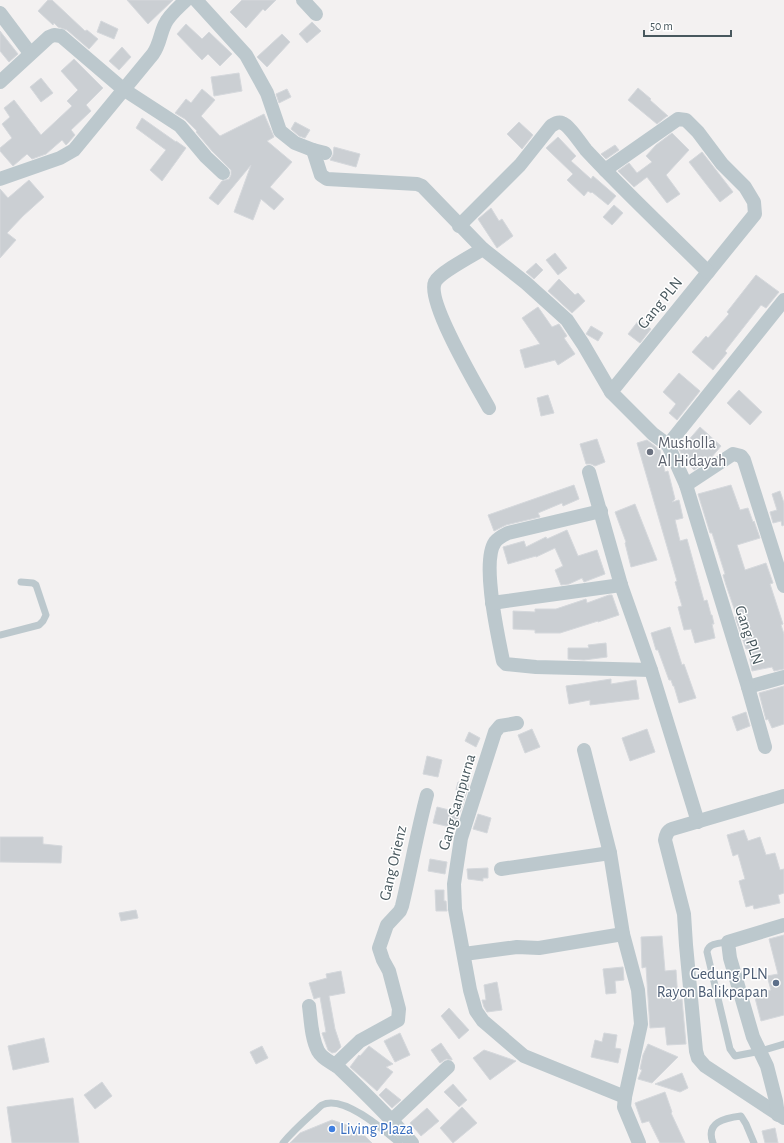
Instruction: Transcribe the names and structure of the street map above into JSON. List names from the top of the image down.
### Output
{
  "streets": {
    "street": ["Gang PLN", "Gang Sampurna", "Gang Orienz"]
  },
  "places": ["Musholla Al Hidayah", "Gedung PLN Rayon Balikpapan", "Living Plaza"],
  "scale_bar": "50 m"
}
